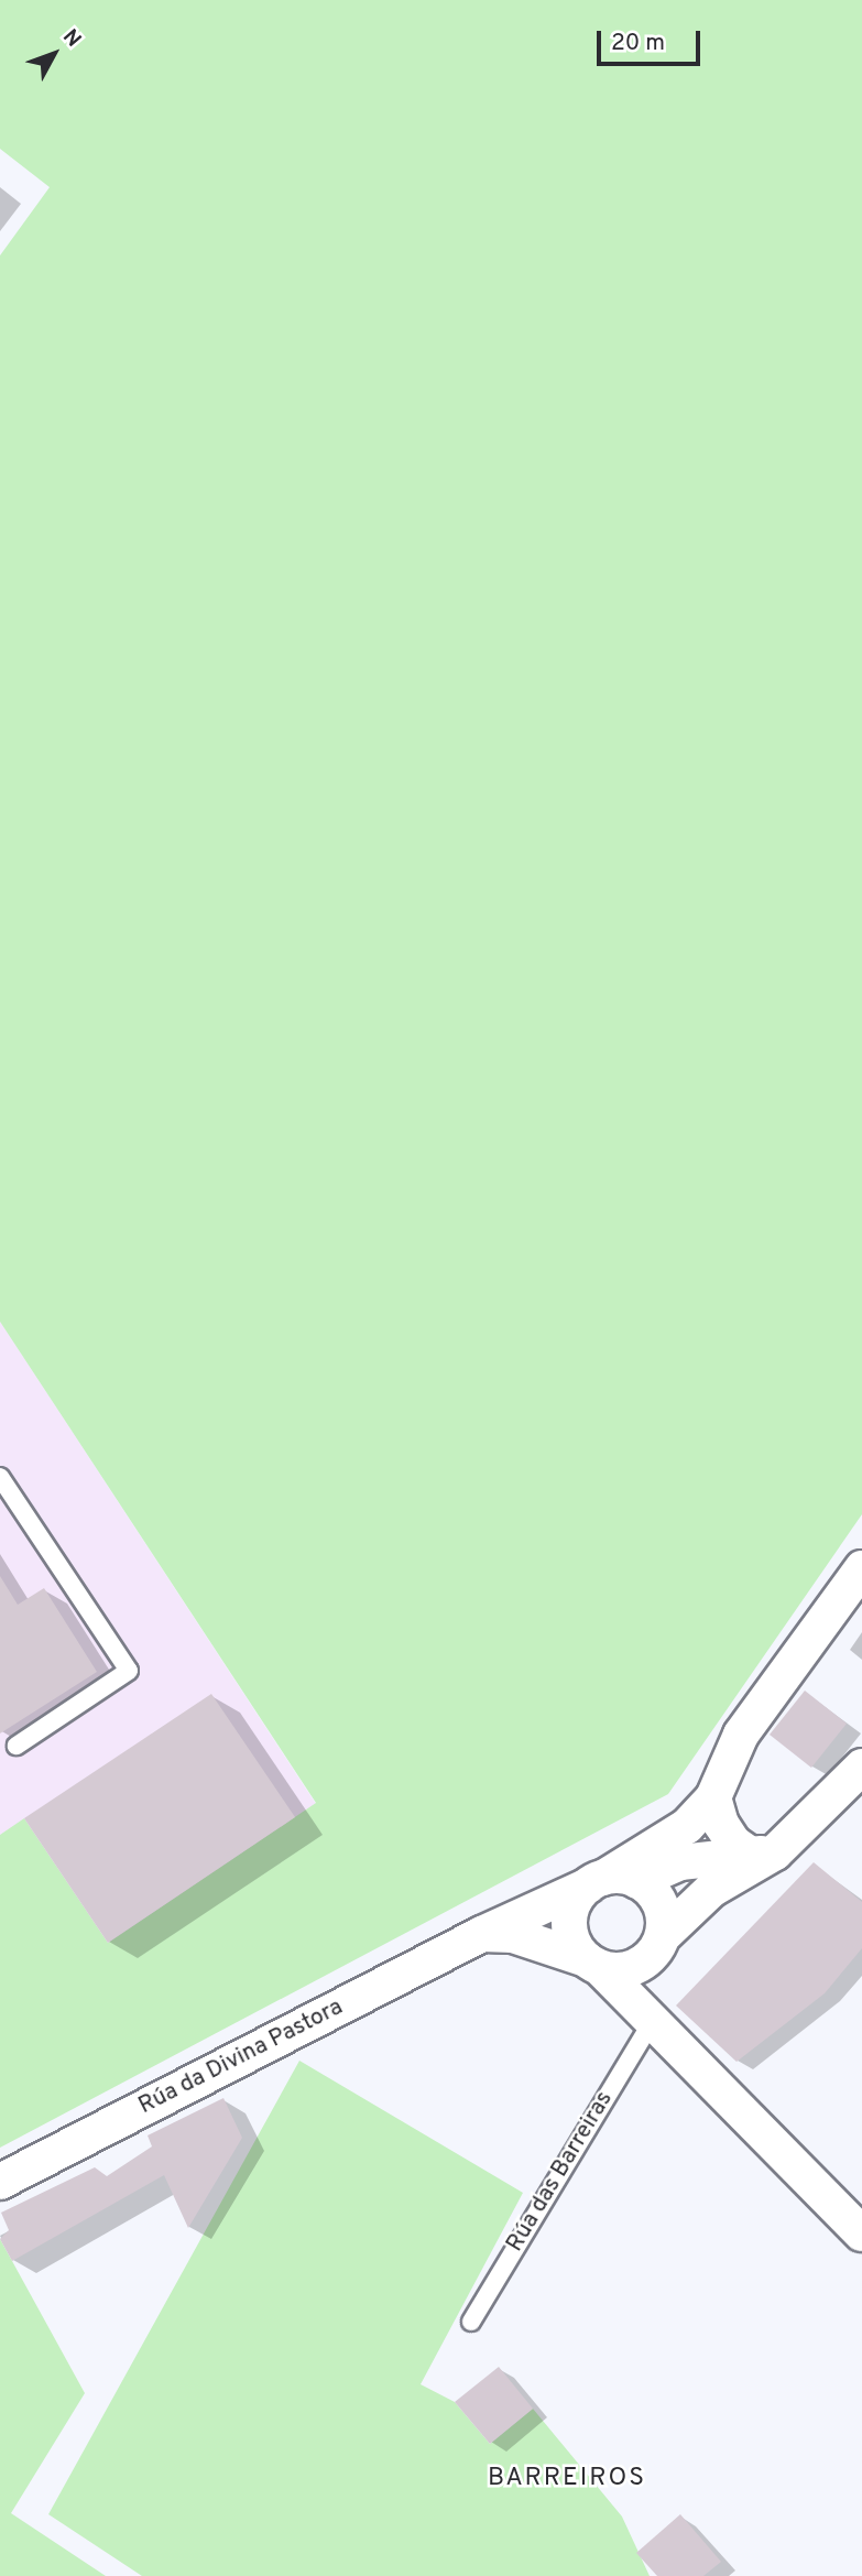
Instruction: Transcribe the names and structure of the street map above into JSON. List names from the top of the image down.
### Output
{
  "streets": {
    "street": ["Rúa da Divina Pastora"],
    "lane": ["Rúa das Barreiras"]
  },
  "districts": ["BARREIROS"],
  "scale_bar": "20 m",
  "north": "top right"
}
